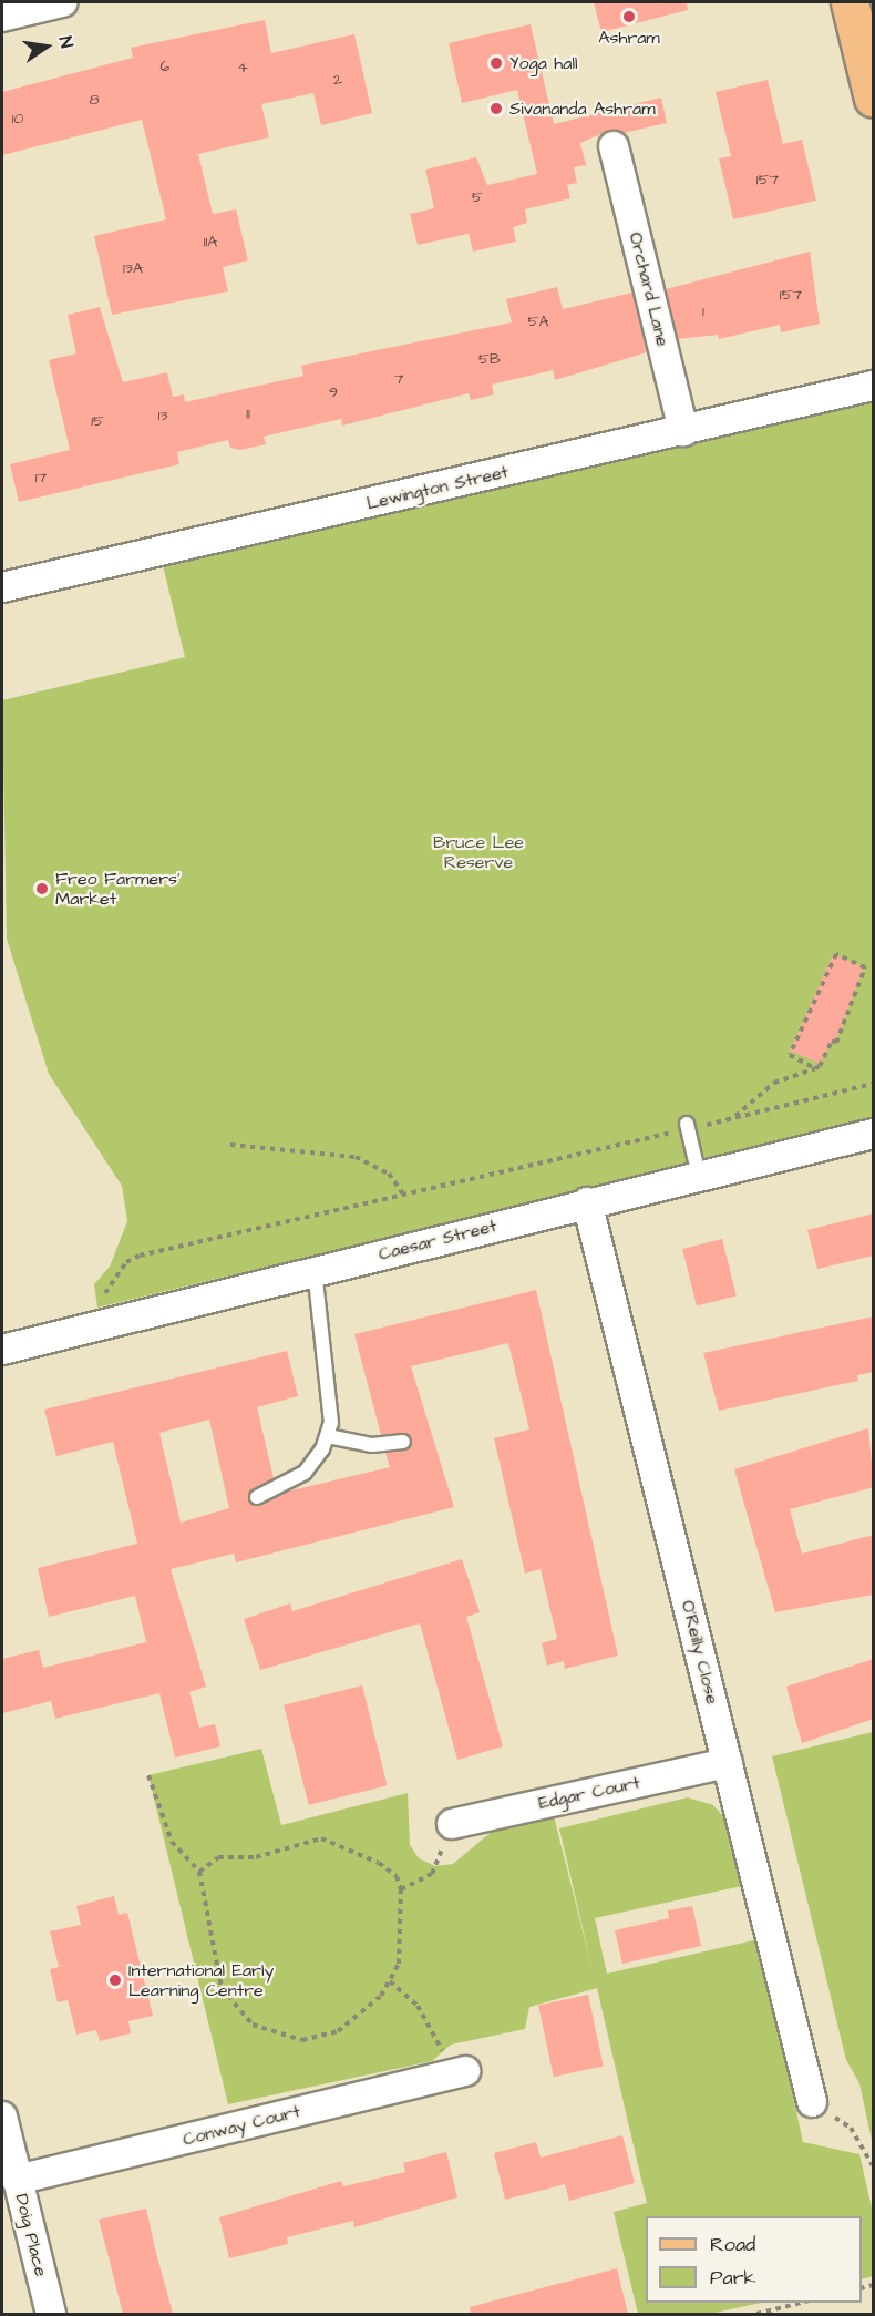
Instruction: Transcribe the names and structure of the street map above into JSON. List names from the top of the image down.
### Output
{
  "streets": {
    "street": [
      "Orchard Lane",
      "Lewington Street",
      "Caesar Street",
      "O'Reilly Close",
      "Edgar Court",
      "Conway Court",
      "Doig Place"
    ]
  },
  "crossings": [
    ["Orchard Lane", "Lewington Street"],
    ["Caesar Street", "O'Reilly Close"],
    ["O'Reilly Close", "Edgar Court"],
    ["Conway Court", "Doig Place"]
  ],
  "parks": ["Bruce Lee Reserve"],
  "places": [
    "Ashram",
    "Yoga hall",
    "Sivananda Ashram",
    "Freo Farmers' Market",
    "International Early Learning Centre"
  ],
  "house_numbers": [
    "6",
    "4",
    "2",
    "8",
    "10",
    "157",
    "5",
    "11A",
    "13A",
    "157",
    "1",
    "5A",
    "5B",
    "7",
    "9",
    "11",
    "13",
    "15",
    "17"
  ],
  "legend": ["Road", "Park"],
  "north": "right"
}
